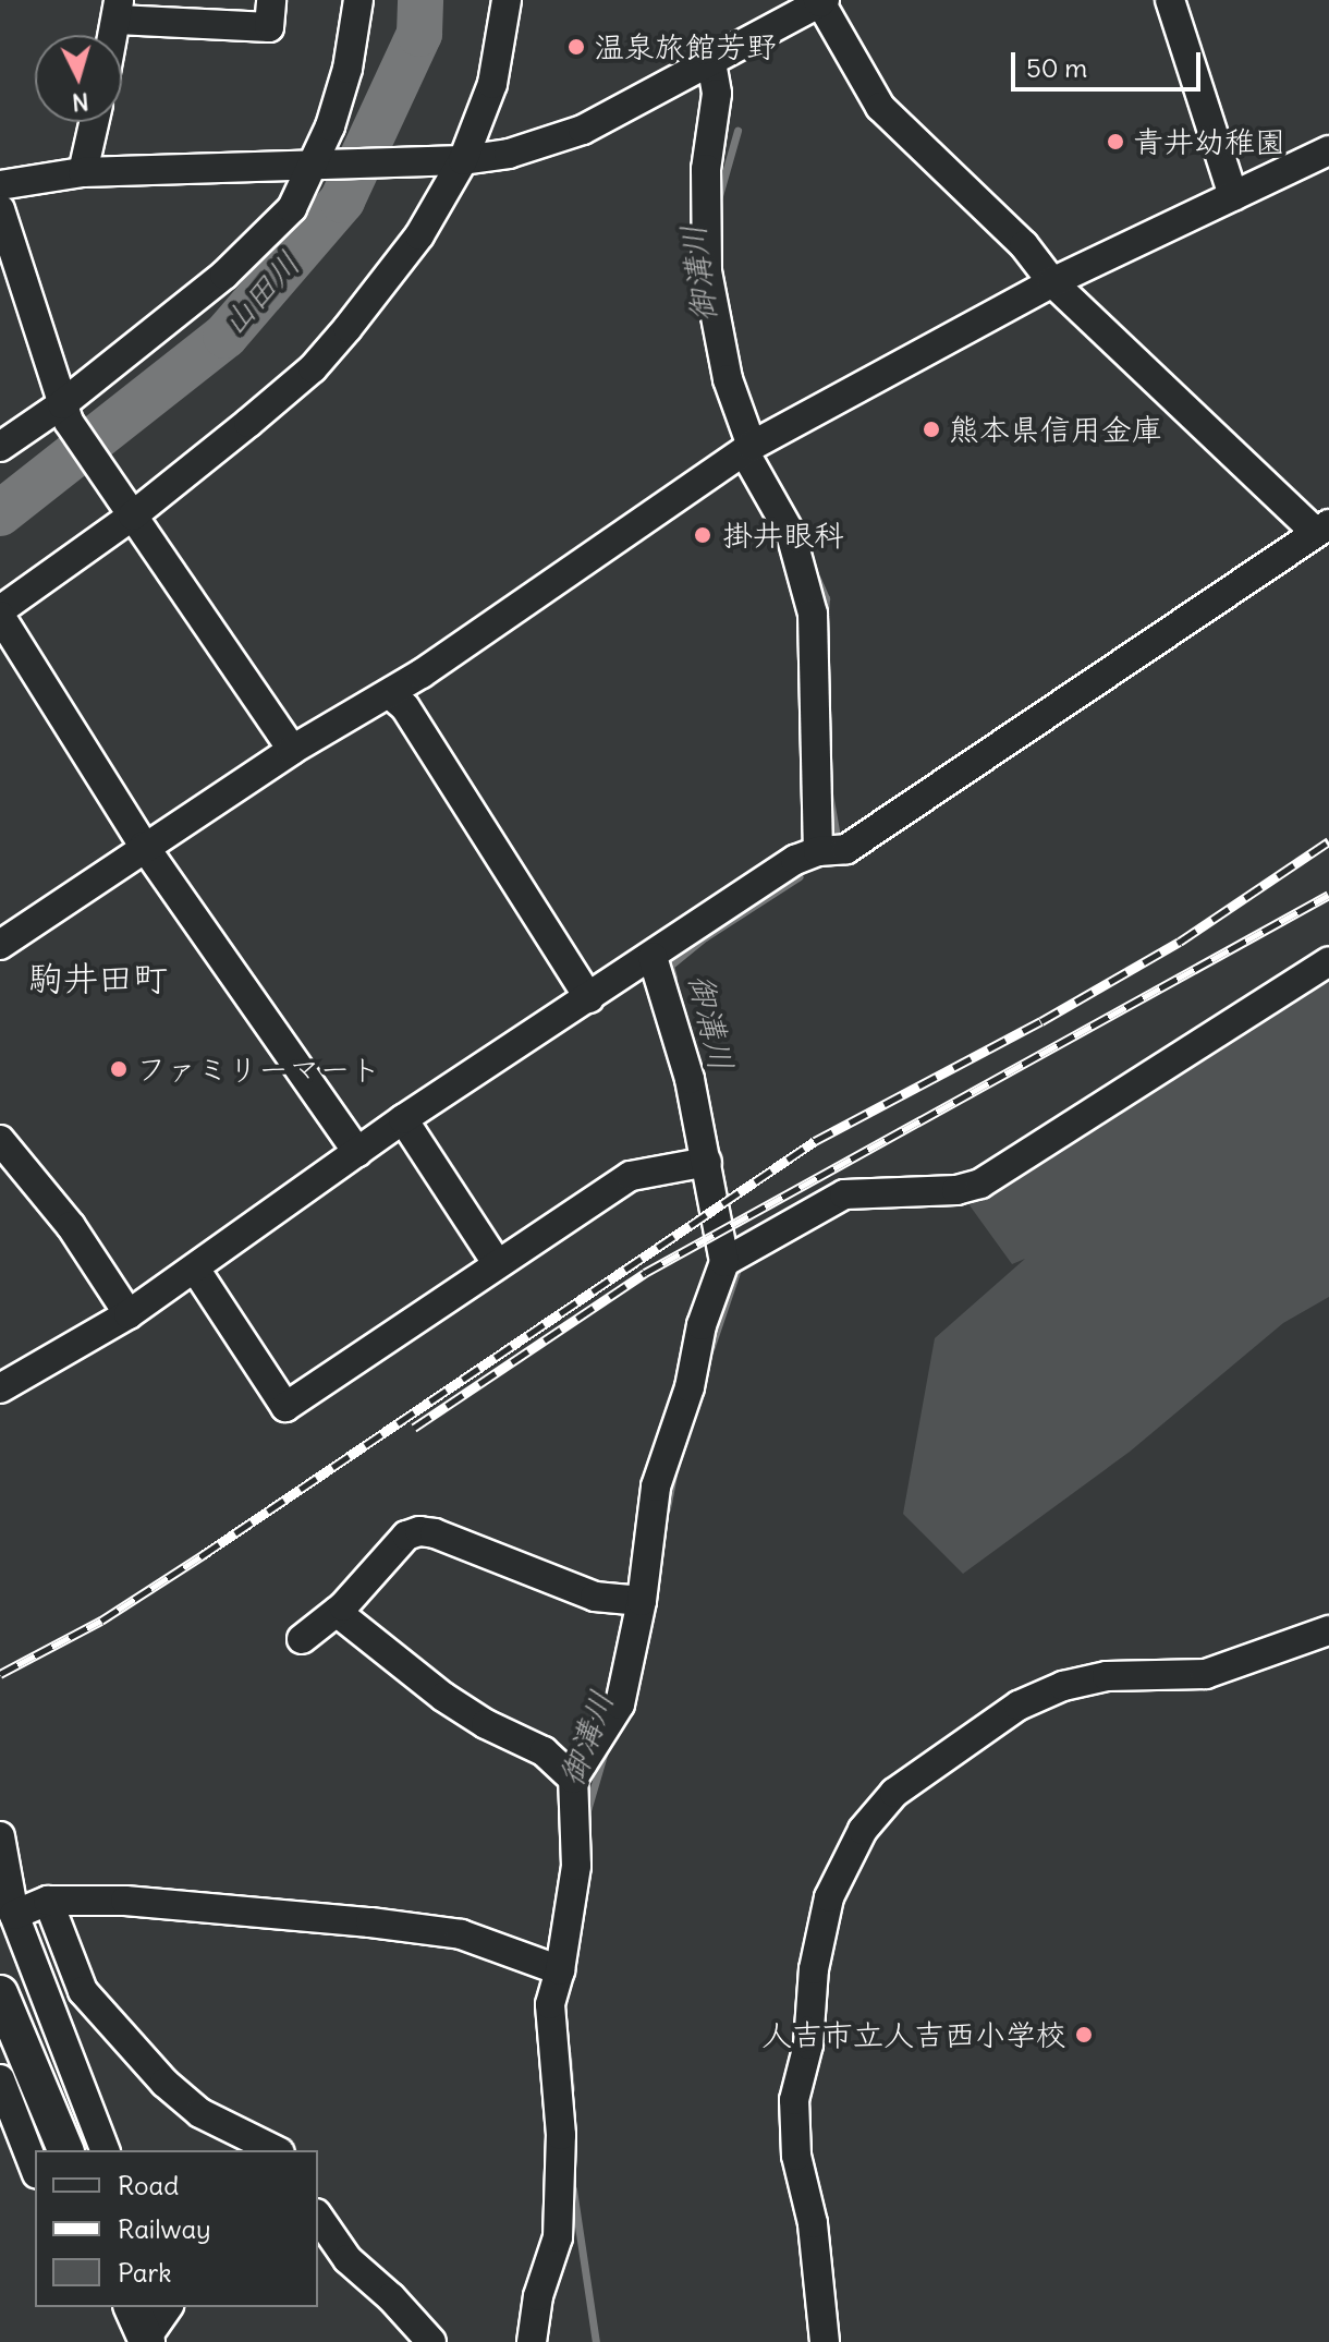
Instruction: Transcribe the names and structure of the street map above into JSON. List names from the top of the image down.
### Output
{
  "districts": ["駒井田町"],
  "water": ["御溝川", "山田川"],
  "places": [
    "温泉旅館芳野",
    "青井幼稚園",
    "熊本県信用金庫",
    "掛井眼科",
    "ファミリーマート",
    "人吉市立人吉西小学校"
  ],
  "legend": ["Road", "Railway", "Park"],
  "scale_bar": "50 m",
  "north": "bottom"
}
